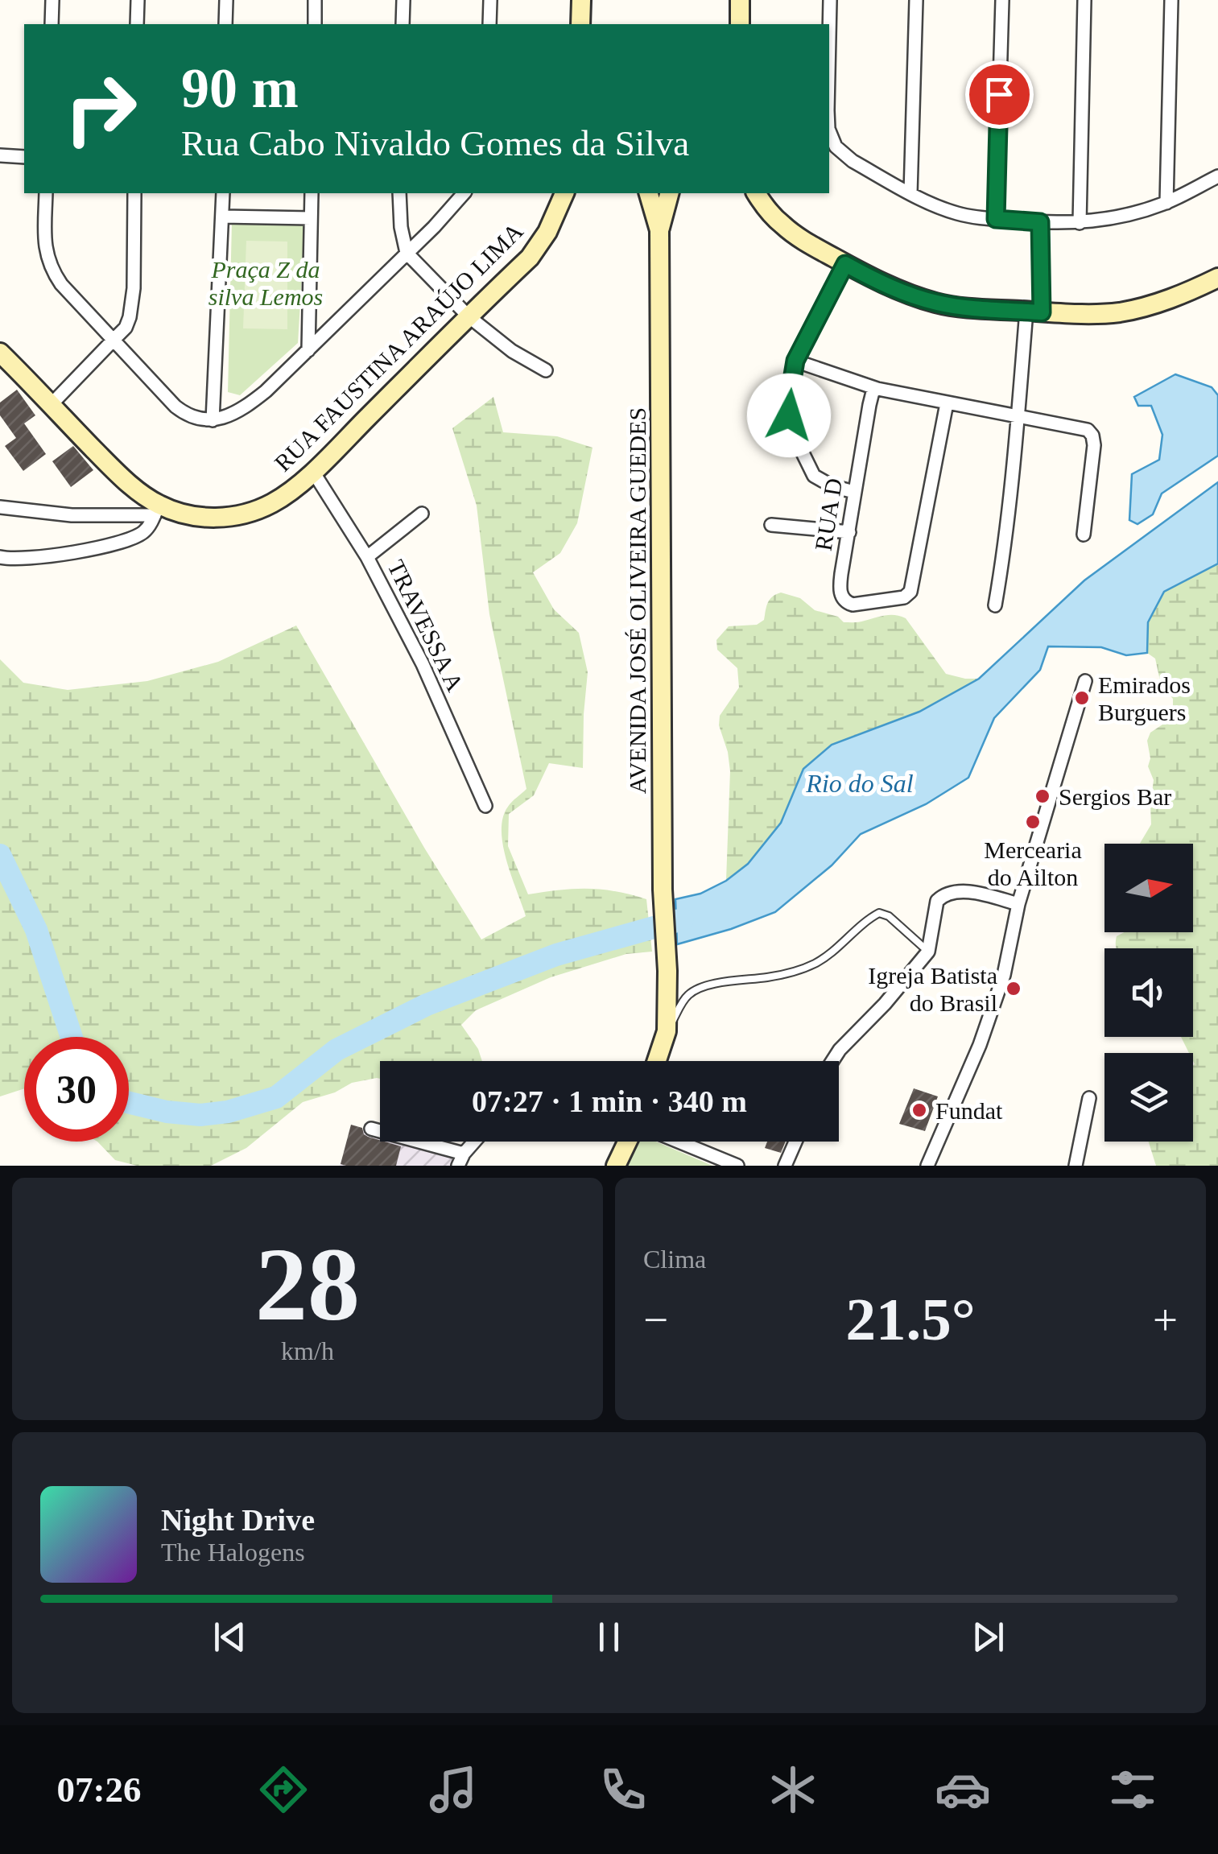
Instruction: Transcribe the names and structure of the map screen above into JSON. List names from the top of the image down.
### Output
{
  "streets": {
    "street": [
      "RUA FAUSTINA ARAÚJO LIMA",
      "RUA D",
      "AVENIDA JOSÉ OLIVEIRA GUEDES",
      "TRAVESSA A"
    ]
  },
  "crossings": [
    ["RUA FAUSTINA ARAÚJO LIMA", "TRAVESSA A"]
  ],
  "water": ["Rio do Sal"],
  "parks": ["Praça Z da silva Lemos"],
  "places": [
    "Emirados Burguers",
    "Sergios Bar",
    "Mercearia do Ailton",
    "Igreja Batista do Brasil",
    "Fundat"
  ],
  "north": "right",
  "page": {
    "turn": ["90 m", "Rua Cabo Nivaldo Gomes da Silva"],
    "limit": "30",
    "trip": "07:27 · 1 min · 340 m",
    "tile": [
      ["28", "km/h"],
      "Clima"
    ],
    "heat": ["−", "21.5°", "+"],
    "song": ["Night Drive", "The Halogens"],
    "tabs": "07:26"
  }
}
